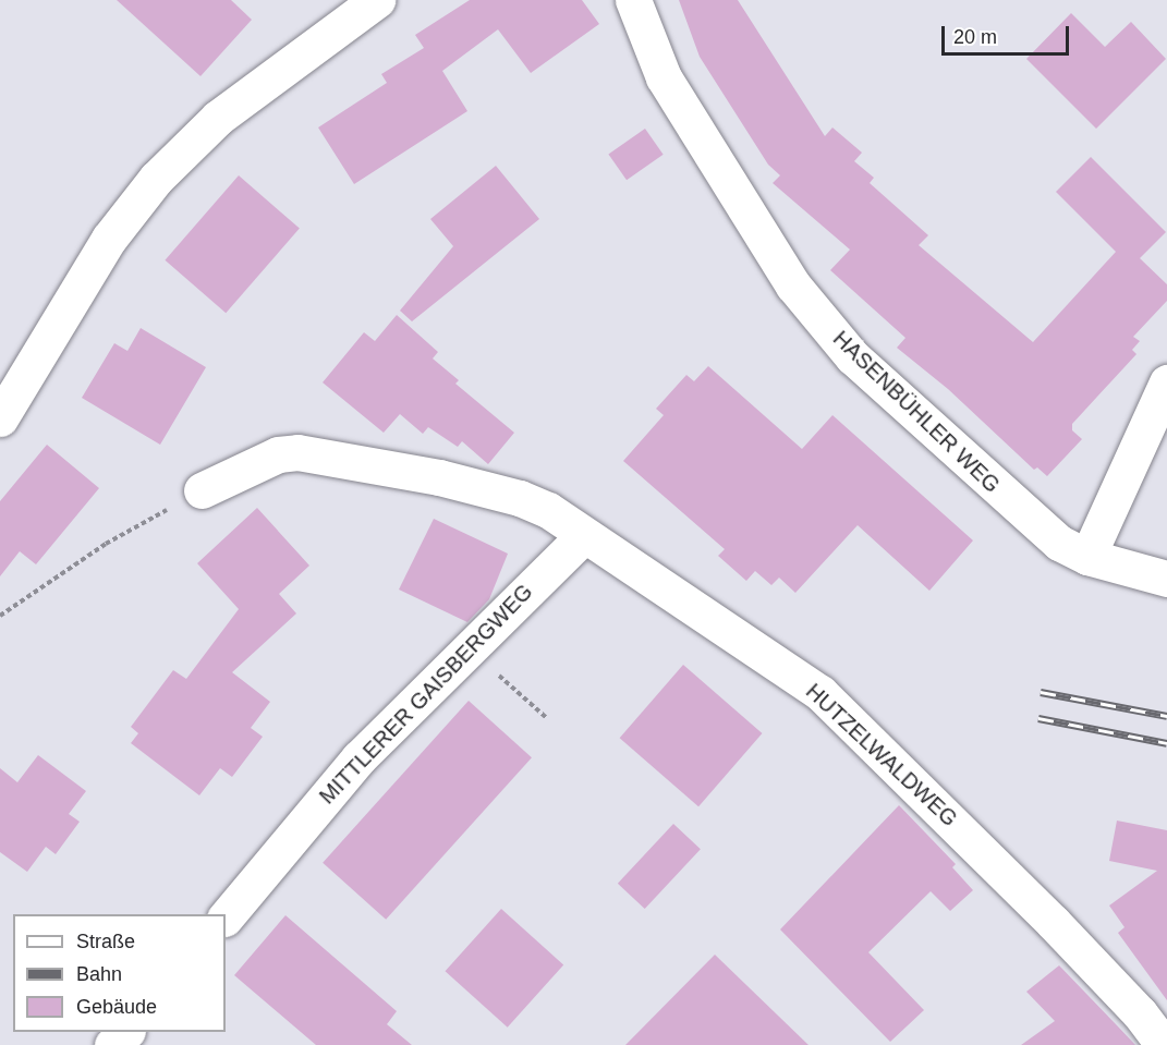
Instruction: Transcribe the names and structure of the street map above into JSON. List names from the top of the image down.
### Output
{
  "streets": {
    "street": ["HASENBÜHLER WEG", "MITTLERER GAISBERGWEG", "HUTZELWALDWEG"]
  },
  "crossings": [
    ["MITTLERER GAISBERGWEG", "HUTZELWALDWEG"]
  ],
  "legend": ["Straße", "Bahn", "Gebäude"],
  "scale_bar": "20 m"
}
